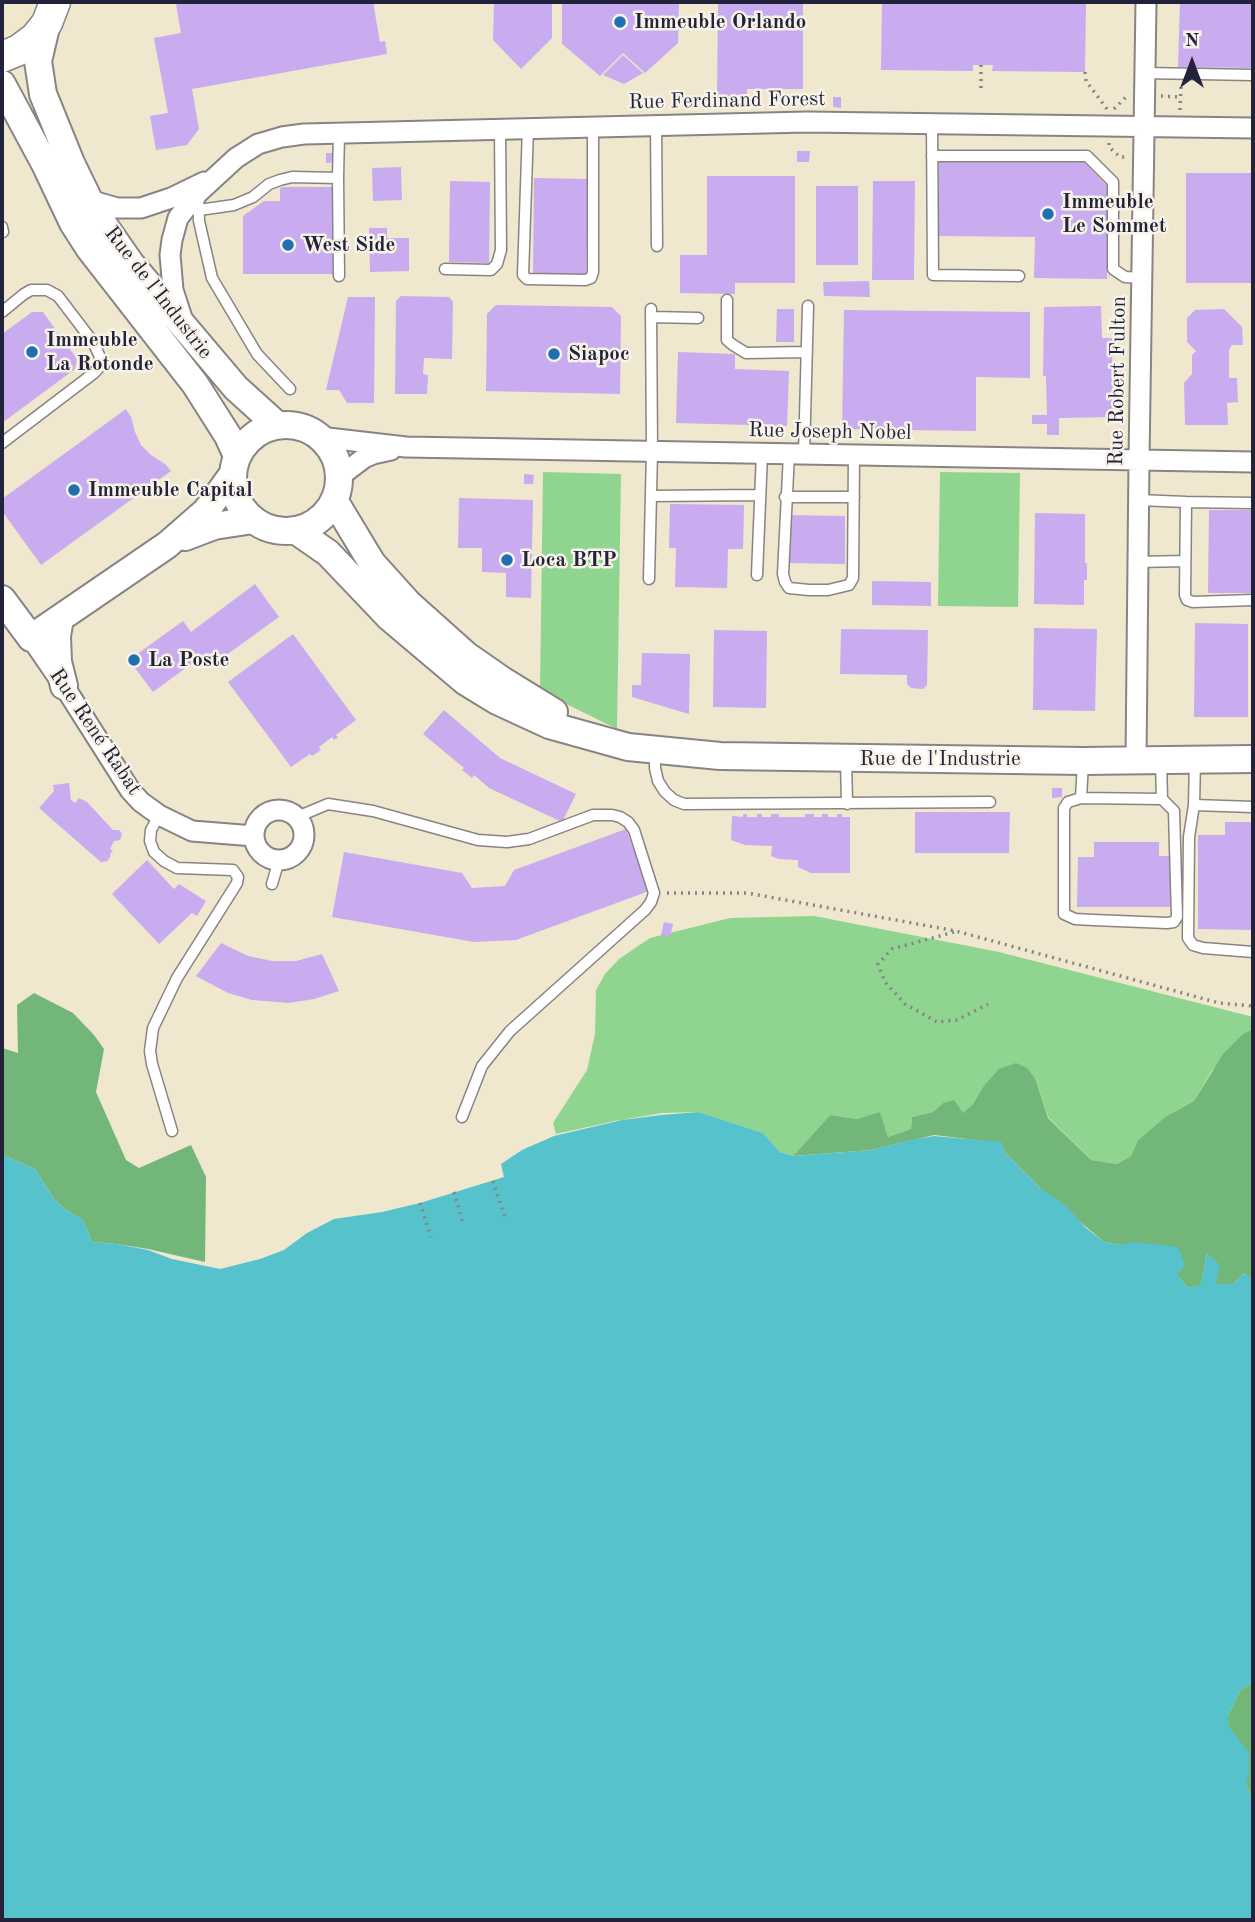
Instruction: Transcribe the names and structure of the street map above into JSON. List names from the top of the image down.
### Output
{
  "streets": {
    "main road": ["Rue de l'Industrie", "Rue René Rabat"],
    "street": ["Rue Ferdinand Forest", "Rue Robert Fulton", "Rue Joseph Nobel"]
  },
  "crossings": [
    ["Rue Ferdinand Forest", "Rue de l'Industrie"],
    ["Rue Ferdinand Forest", "Rue Robert Fulton"],
    ["Rue de l'Industrie", "Rue Robert Fulton"],
    ["Rue de l'Industrie", "Rue Joseph Nobel"],
    ["Rue Robert Fulton", "Rue Joseph Nobel"]
  ],
  "places": [
    "Immeuble Orlando",
    "Immeuble Le Sommet",
    "West Side",
    "Immeuble La Rotonde",
    "Siapoc",
    "Immeuble Capital",
    "Loca BTP",
    "La Poste"
  ],
  "north": "top"
}
